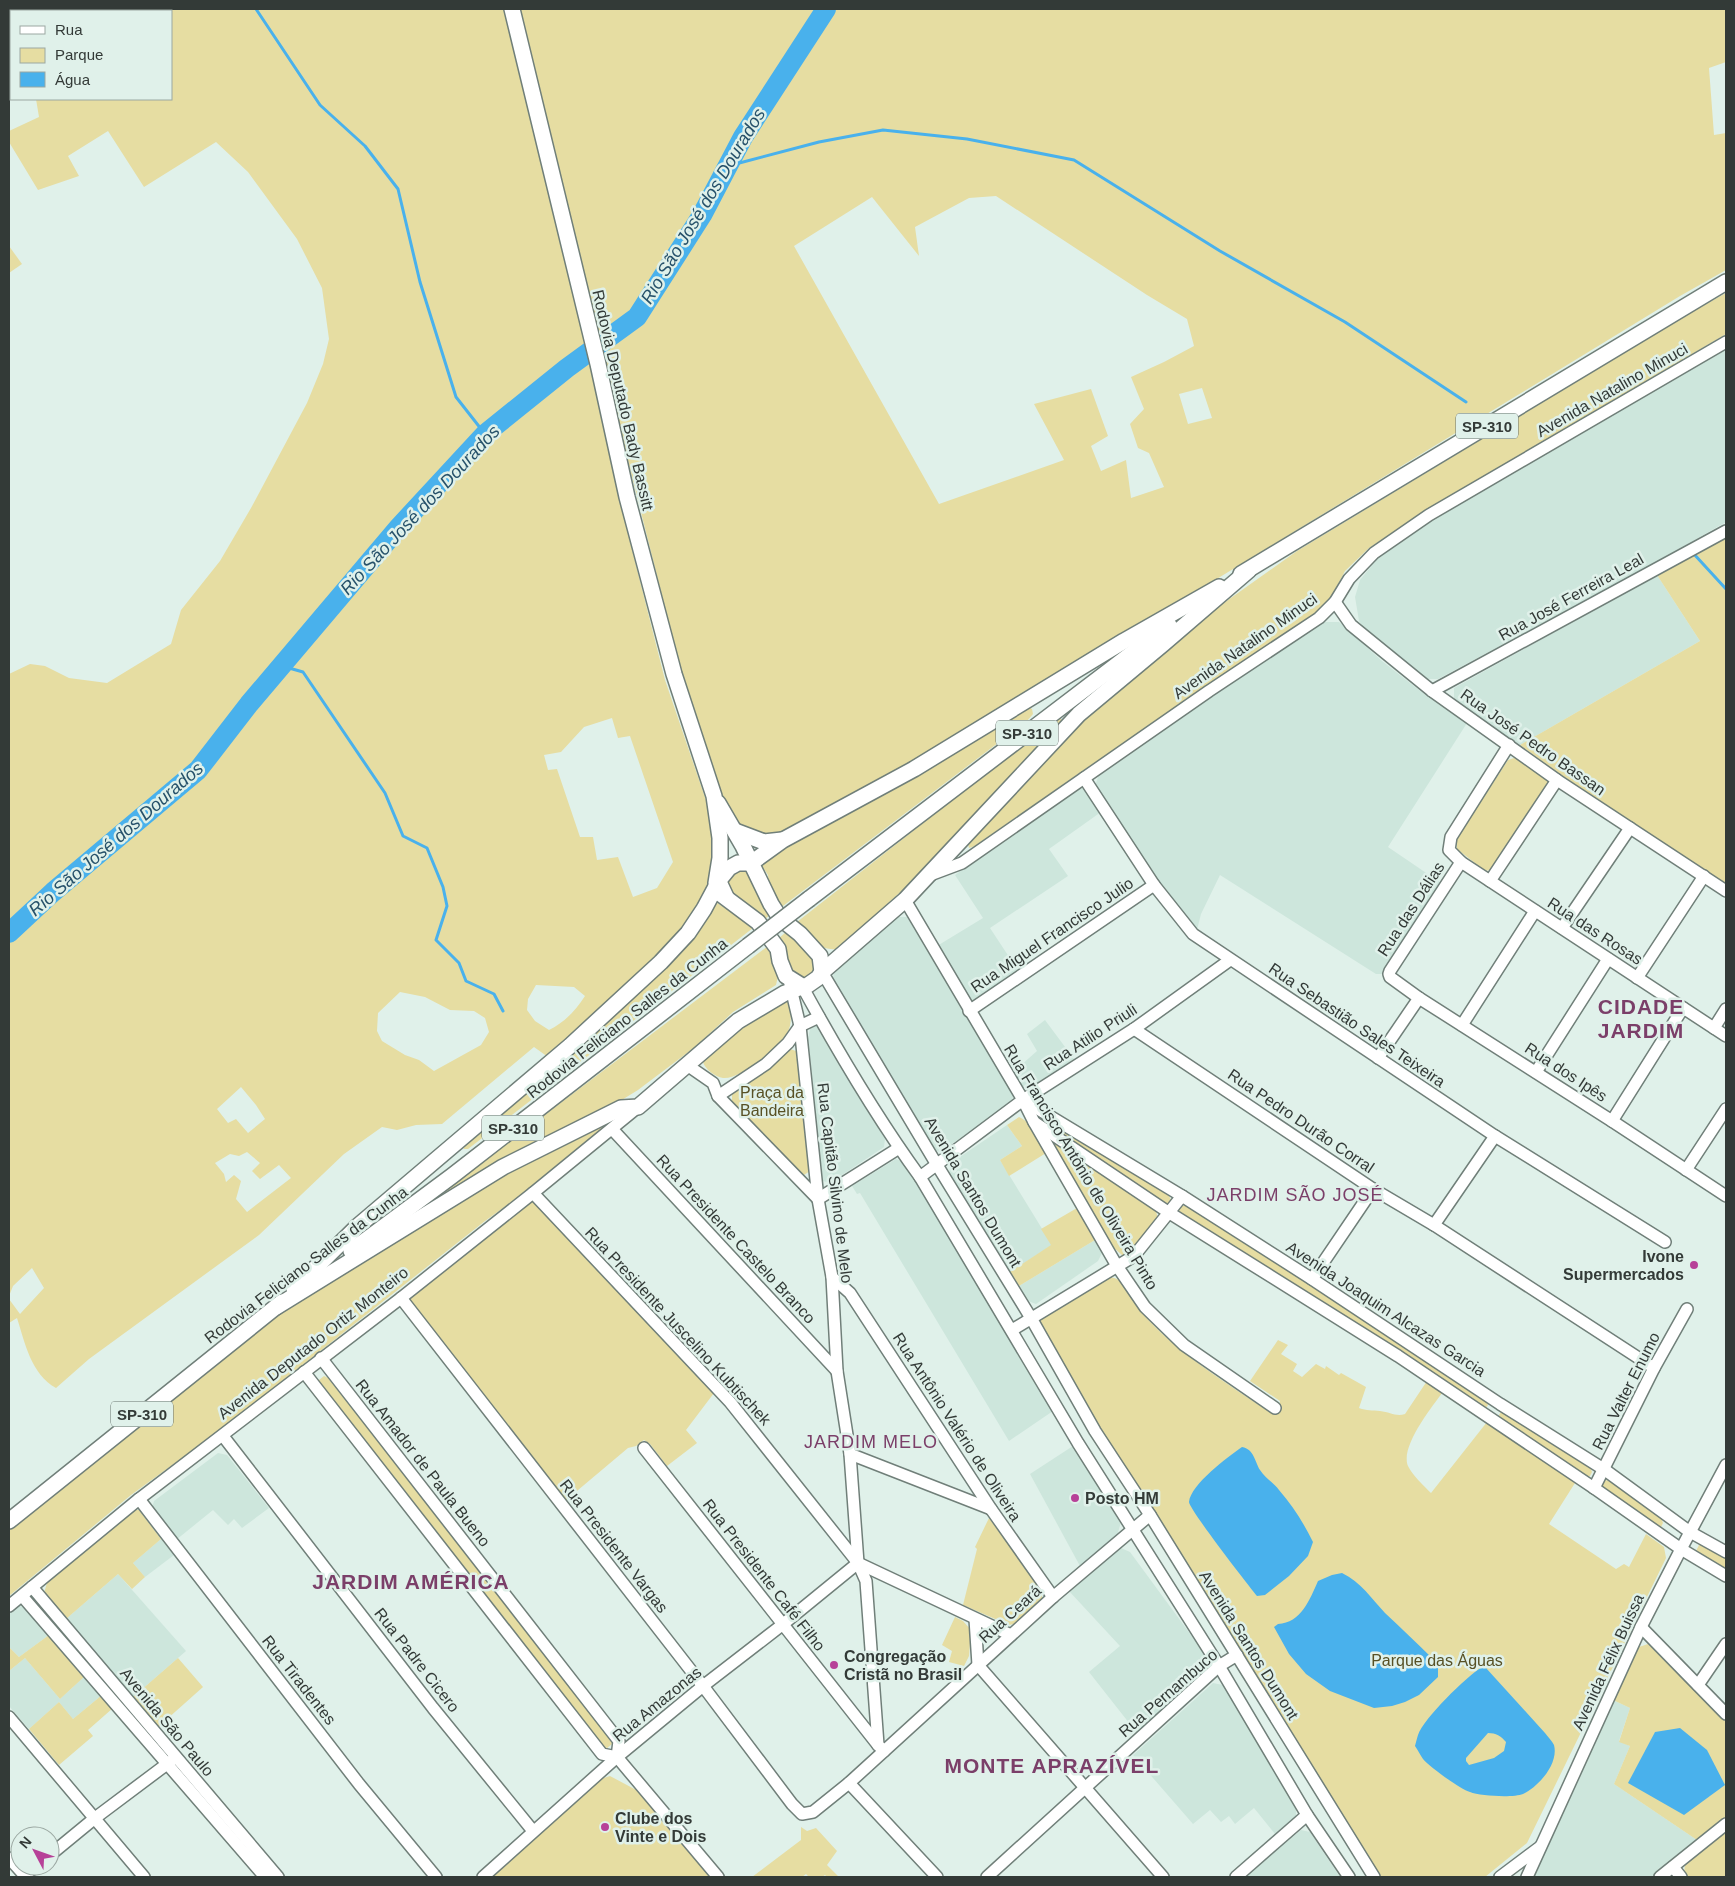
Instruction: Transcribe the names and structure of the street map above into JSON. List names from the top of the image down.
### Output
{
  "streets": {
    "main road": ["Rodovia Deputado Bady Bassitt", "SP-310", "Rodovia Feliciano Salles da Cunha"],
    "street": [
      "Avenida Natalino Minuci",
      "Rua José Ferreira Leal",
      "Rua José Pedro Bassan",
      "Rua das Dálias",
      "Rua das Rosas",
      "Rua Miguel Francisco Julio",
      "Rua Sebastião Sales Teixeira",
      "Rua Atilio Priuli",
      "Rua dos Ipês",
      "Rua Pedro Durão Corral",
      "Rua Francisco Antônio de Oliveira Pinto",
      "Rua Capitão Silvino de Melo",
      "Avenida Santos Dumont",
      "Rua Presidente Castelo Branco",
      "Avenida Joaquim Alcazas Garcia",
      "Rua Presidente Juscelino Kubtischek",
      "Avenida Deputado Ortiz Monteiro",
      "Rua Valter Enumo",
      "Rua Antônio Valério de Oliveira",
      "Rua Amador de Paula Bueno",
      "Rua Presidente Vargas",
      "Rua Presidente Café Filho",
      "Rua Ceará",
      "Rua Padre Cicero",
      "Avenida Félix Buissa",
      "Rua Tiradentes",
      "Rua Pernambuco",
      "Rua Amazonas",
      "Avenida São Paulo"
    ]
  },
  "crossings": [
    ["Avenida Natalino Minuci", "Rua José Pedro Bassan"],
    ["Avenida Natalino Minuci", "Rua Sebastião Sales Teixeira"],
    ["Rodovia Deputado Bady Bassitt", "Avenida Santos Dumont"],
    ["SP-310", "Rodovia Feliciano Salles da Cunha"],
    ["Rua José Ferreira Leal", "Rua José Pedro Bassan"],
    ["Rua José Pedro Bassan", "Rua das Dálias"],
    ["Rua das Dálias", "Rua das Rosas"],
    ["Rua das Dálias", "Rua dos Ipês"],
    ["Rua Miguel Francisco Julio", "Rua Sebastião Sales Teixeira"],
    ["Rua Miguel Francisco Julio", "Rua Francisco Antônio de Oliveira Pinto"],
    ["Rua Sebastião Sales Teixeira", "Rua Atilio Priuli"],
    ["Rua Atilio Priuli", "Rua Pedro Durão Corral"],
    ["Rua Atilio Priuli", "Rua Francisco Antônio de Oliveira Pinto"],
    ["Rua Atilio Priuli", "Avenida Santos Dumont"],
    ["Rua Atilio Priuli", "Avenida Joaquim Alcazas Garcia"],
    ["Rua Pedro Durão Corral", "Rua Valter Enumo"],
    ["Rua Francisco Antônio de Oliveira Pinto", "Avenida Joaquim Alcazas Garcia"],
    ["Rua Capitão Silvino de Melo", "Rua Presidente Castelo Branco"],
    ["Rua Capitão Silvino de Melo", "Rua Presidente Juscelino Kubtischek"],
    ["Rua Capitão Silvino de Melo", "Rua Antônio Valério de Oliveira"],
    ["Rua Capitão Silvino de Melo", "Rua Presidente Café Filho"],
    ["Rua Capitão Silvino de Melo", "Rua Ceará"],
    ["Rua Capitão Silvino de Melo", "Rua Amazonas"],
    ["Avenida Santos Dumont", "Rua Ceará"],
    ["Avenida Santos Dumont", "Rua Pernambuco"],
    ["Rua Presidente Castelo Branco", "Avenida Deputado Ortiz Monteiro"],
    ["Avenida Joaquim Alcazas Garcia", "Rua Valter Enumo"],
    ["Avenida Joaquim Alcazas Garcia", "Avenida Félix Buissa"],
    ["Rua Presidente Juscelino Kubtischek", "Avenida Deputado Ortiz Monteiro"],
    ["Rua Presidente Juscelino Kubtischek", "Rua Ceará"],
    ["Rua Presidente Juscelino Kubtischek", "Rua Amazonas"],
    ["Avenida Deputado Ortiz Monteiro", "Rua Amador de Paula Bueno"],
    ["Avenida Deputado Ortiz Monteiro", "Rua Presidente Vargas"],
    ["Avenida Deputado Ortiz Monteiro", "Rua Padre Cicero"],
    ["Avenida Deputado Ortiz Monteiro", "Rua Tiradentes"],
    ["Avenida Deputado Ortiz Monteiro", "Avenida São Paulo"],
    ["Rua Antônio Valério de Oliveira", "Rua Ceará"],
    ["Rua Amador de Paula Bueno", "Rua Amazonas"],
    ["Rua Presidente Vargas", "Rua Ceará"],
    ["Rua Presidente Vargas", "Rua Amazonas"],
    ["Rua Presidente Café Filho", "Rua Ceará"],
    ["Rua Presidente Café Filho", "Rua Amazonas"],
    ["Rua Padre Cicero", "Rua Amazonas"]
  ],
  "districts": [
    "CIDADE JARDIM",
    "JARDIM SÃO JOSÉ",
    "JARDIM MELO",
    "JARDIM AMÉRICA",
    "MONTE APRAZÍVEL"
  ],
  "water": ["Rio São José dos Dourados"],
  "parks": ["Praça da Bandeira", "Parque das Águas"],
  "places": [
    "Ivone Supermercados",
    "Posto HM",
    "Congregação Cristã no Brasil",
    "Clube dos Vinte e Dois"
  ],
  "legend": ["Rua", "Parque", "Água"],
  "north": "top left"
}
